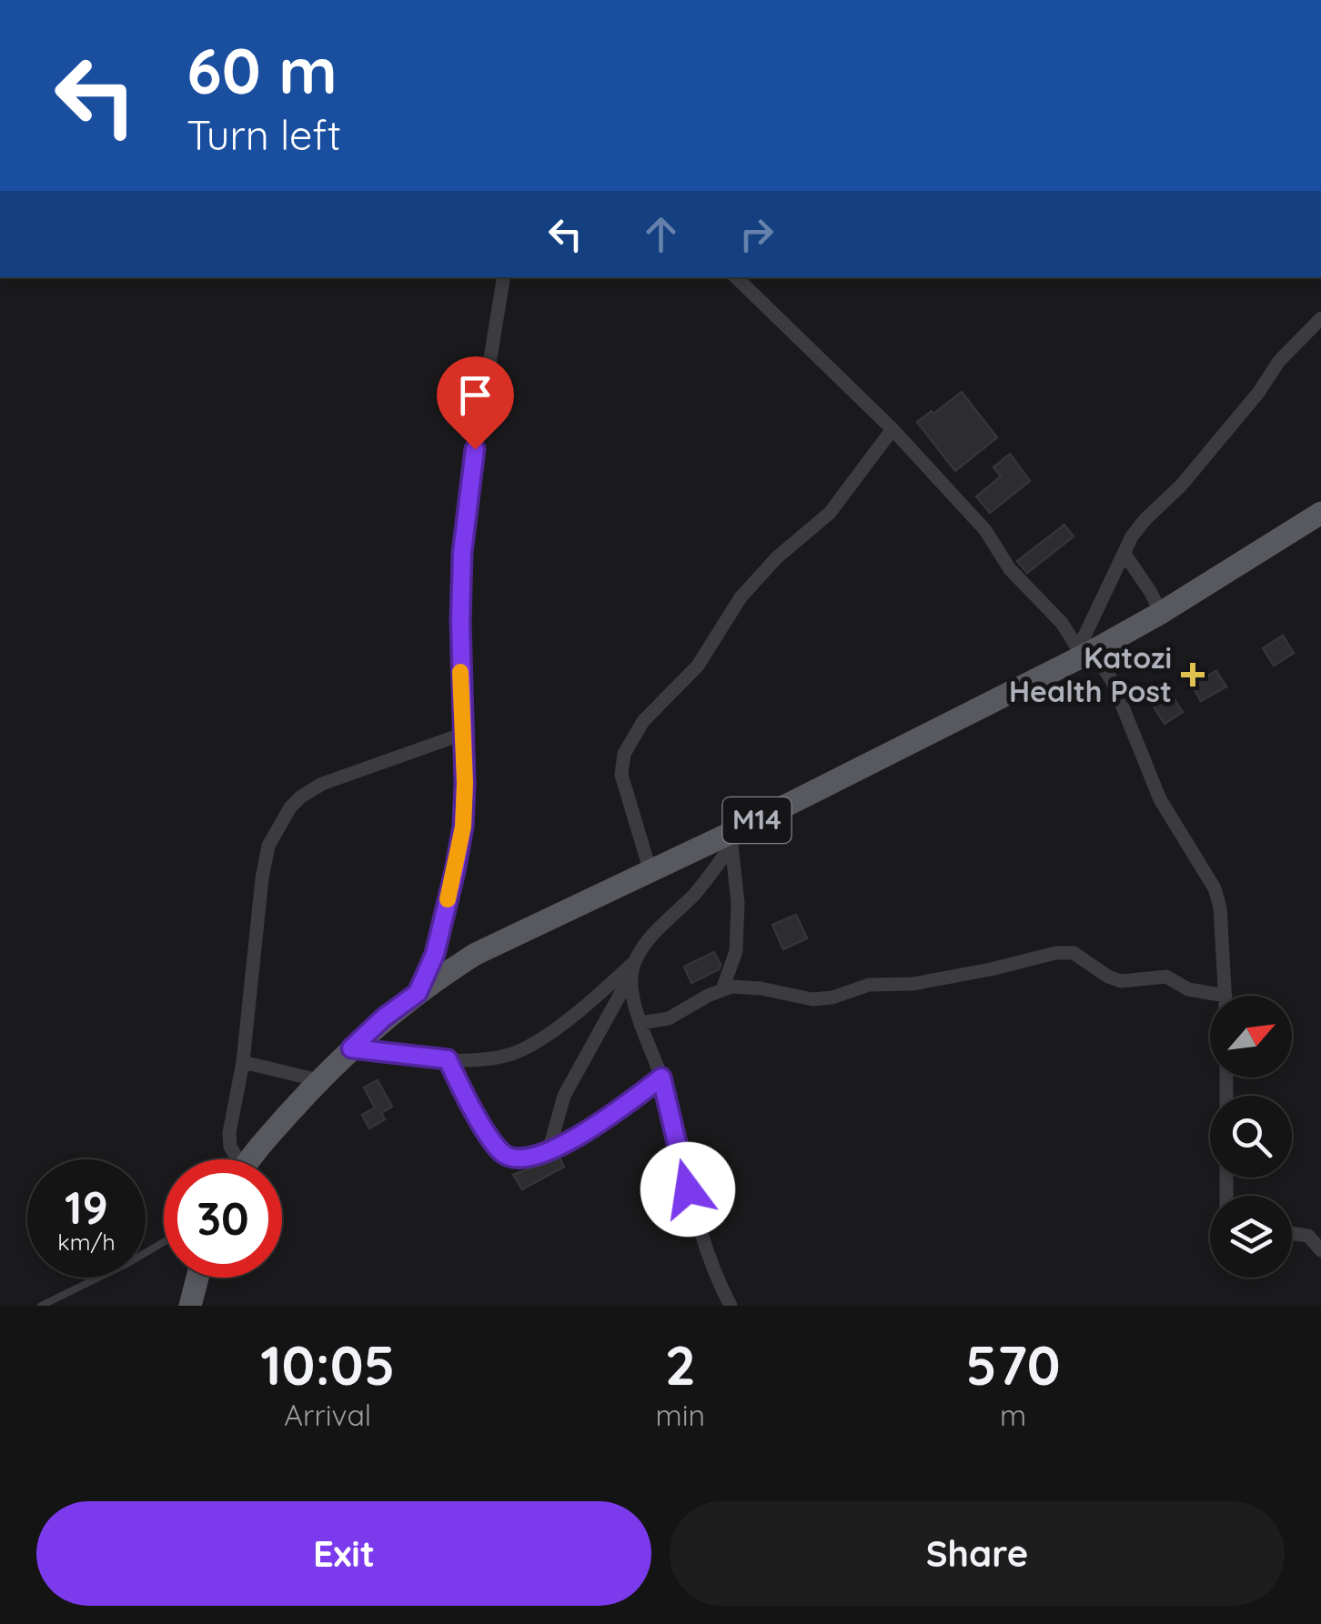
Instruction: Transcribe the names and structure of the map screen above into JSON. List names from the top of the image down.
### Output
{
  "streets": {
    "main road": ["M14"]
  },
  "places": {
    "health": ["Katozi Health Post"]
  },
  "north": "top right",
  "page": {
    "turn": ["60 m", "Turn left"],
    "speed": "19 km/h",
    "limit": "30",
    "eta": [
      "10:05",
      "Arrival",
      "2",
      "min",
      "570",
      "m"
    ],
    "buttons": ["Exit", "Share"]
  }
}
